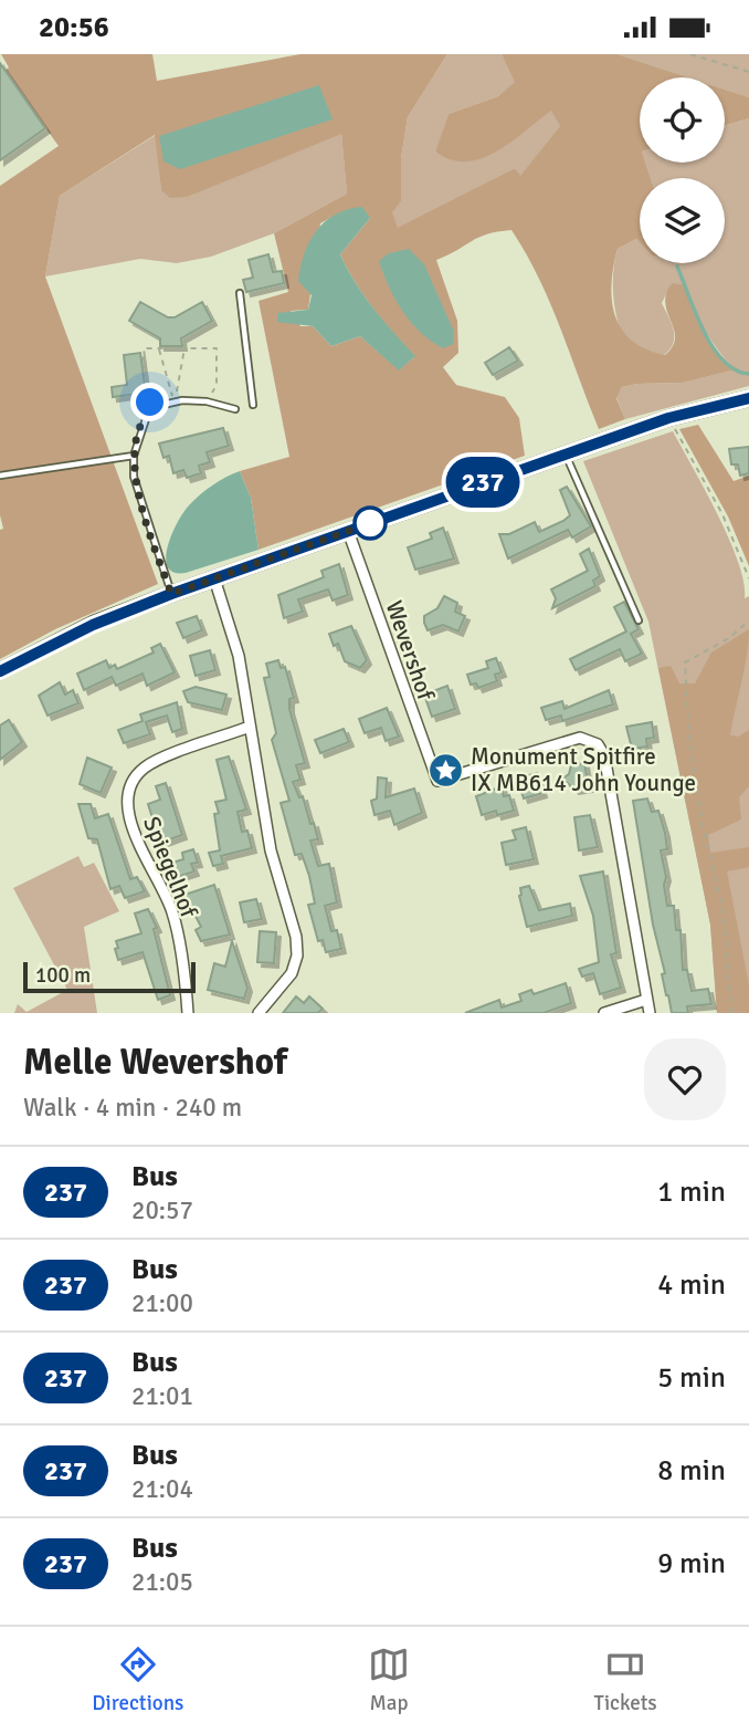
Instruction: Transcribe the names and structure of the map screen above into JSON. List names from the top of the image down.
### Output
{
  "streets": {
    "street": ["Wevershof", "Spiegelhof"]
  },
  "places": {
    "place": ["Monument Spitfire IX MB614 John Younge"]
  },
  "lines": ["bus line 237"],
  "scale_bar": "100 m",
  "page": {
    "status": "20:56",
    "on_map": "237",
    "scale": "100 m",
    "heading": ["Melle Wevershof", "Walk · 4 min · 240 m"],
    "list": [
      {
        "mark": "237",
        "name": "Bus",
        "note": "20:57",
        "value": "1 min"
      },
      {
        "mark": "237",
        "name": "Bus",
        "note": "21:00",
        "value": "4 min"
      },
      {
        "mark": "237",
        "name": "Bus",
        "note": "21:01",
        "value": "5 min"
      },
      {
        "mark": "237",
        "name": "Bus",
        "note": "21:04",
        "value": "8 min"
      },
      {
        "mark": "237",
        "name": "Bus",
        "note": "21:05",
        "value": "9 min"
      }
    ],
    "tabs": ["Directions", "Map", "Tickets"]
  }
}
